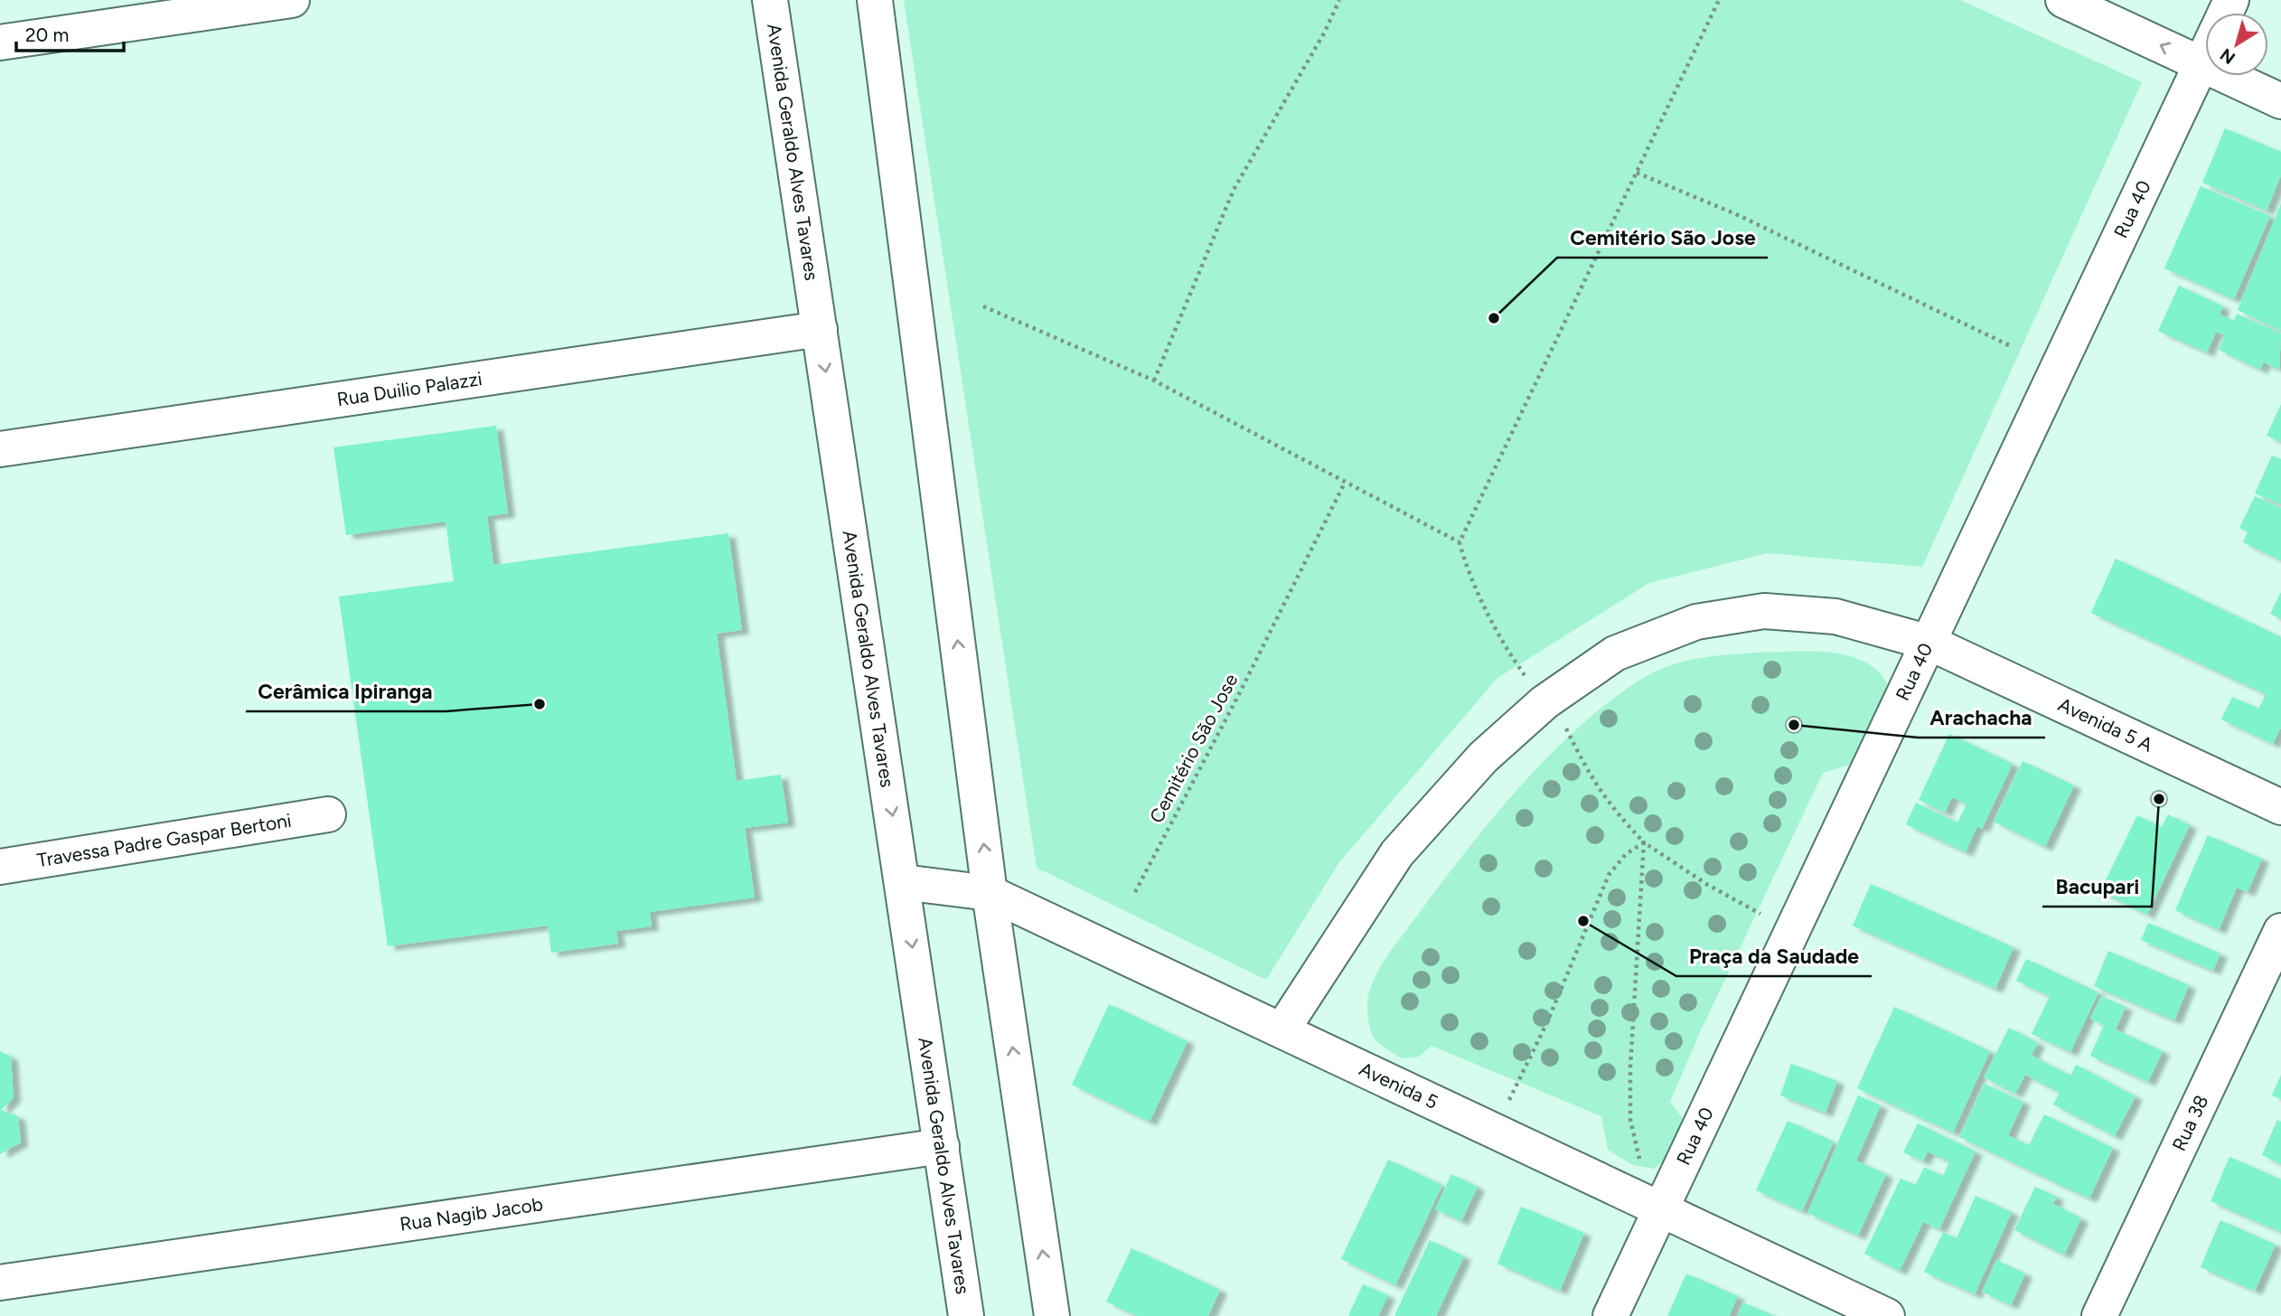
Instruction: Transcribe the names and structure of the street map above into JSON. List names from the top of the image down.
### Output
{
  "streets": {
    "street": [
      "Avenida Geraldo Alves Tavares",
      "Rua 40",
      "Rua Duilio Palazzi",
      "Avenida 5 A",
      "Travessa Padre Gaspar Bertoni",
      "Avenida 5",
      "Rua 38",
      "Rua Nagib Jacob"
    ],
    "path": ["Cemitério São Jose"]
  },
  "crossings": [
    ["Avenida Geraldo Alves Tavares", "Rua Duilio Palazzi"],
    ["Avenida Geraldo Alves Tavares", "Avenida 5"],
    ["Avenida Geraldo Alves Tavares", "Rua Nagib Jacob"],
    ["Rua 40", "Avenida 5 A"],
    ["Rua 40", "Avenida 5"],
    ["Avenida 5 A", "Avenida 5"]
  ],
  "places": [
    "Cemitério São Jose",
    "Cerâmica Ipiranga",
    "Arachacha",
    "Bacupari",
    "Praça da Saudade"
  ],
  "scale_bar": "20 m",
  "north": "bottom left"
}
